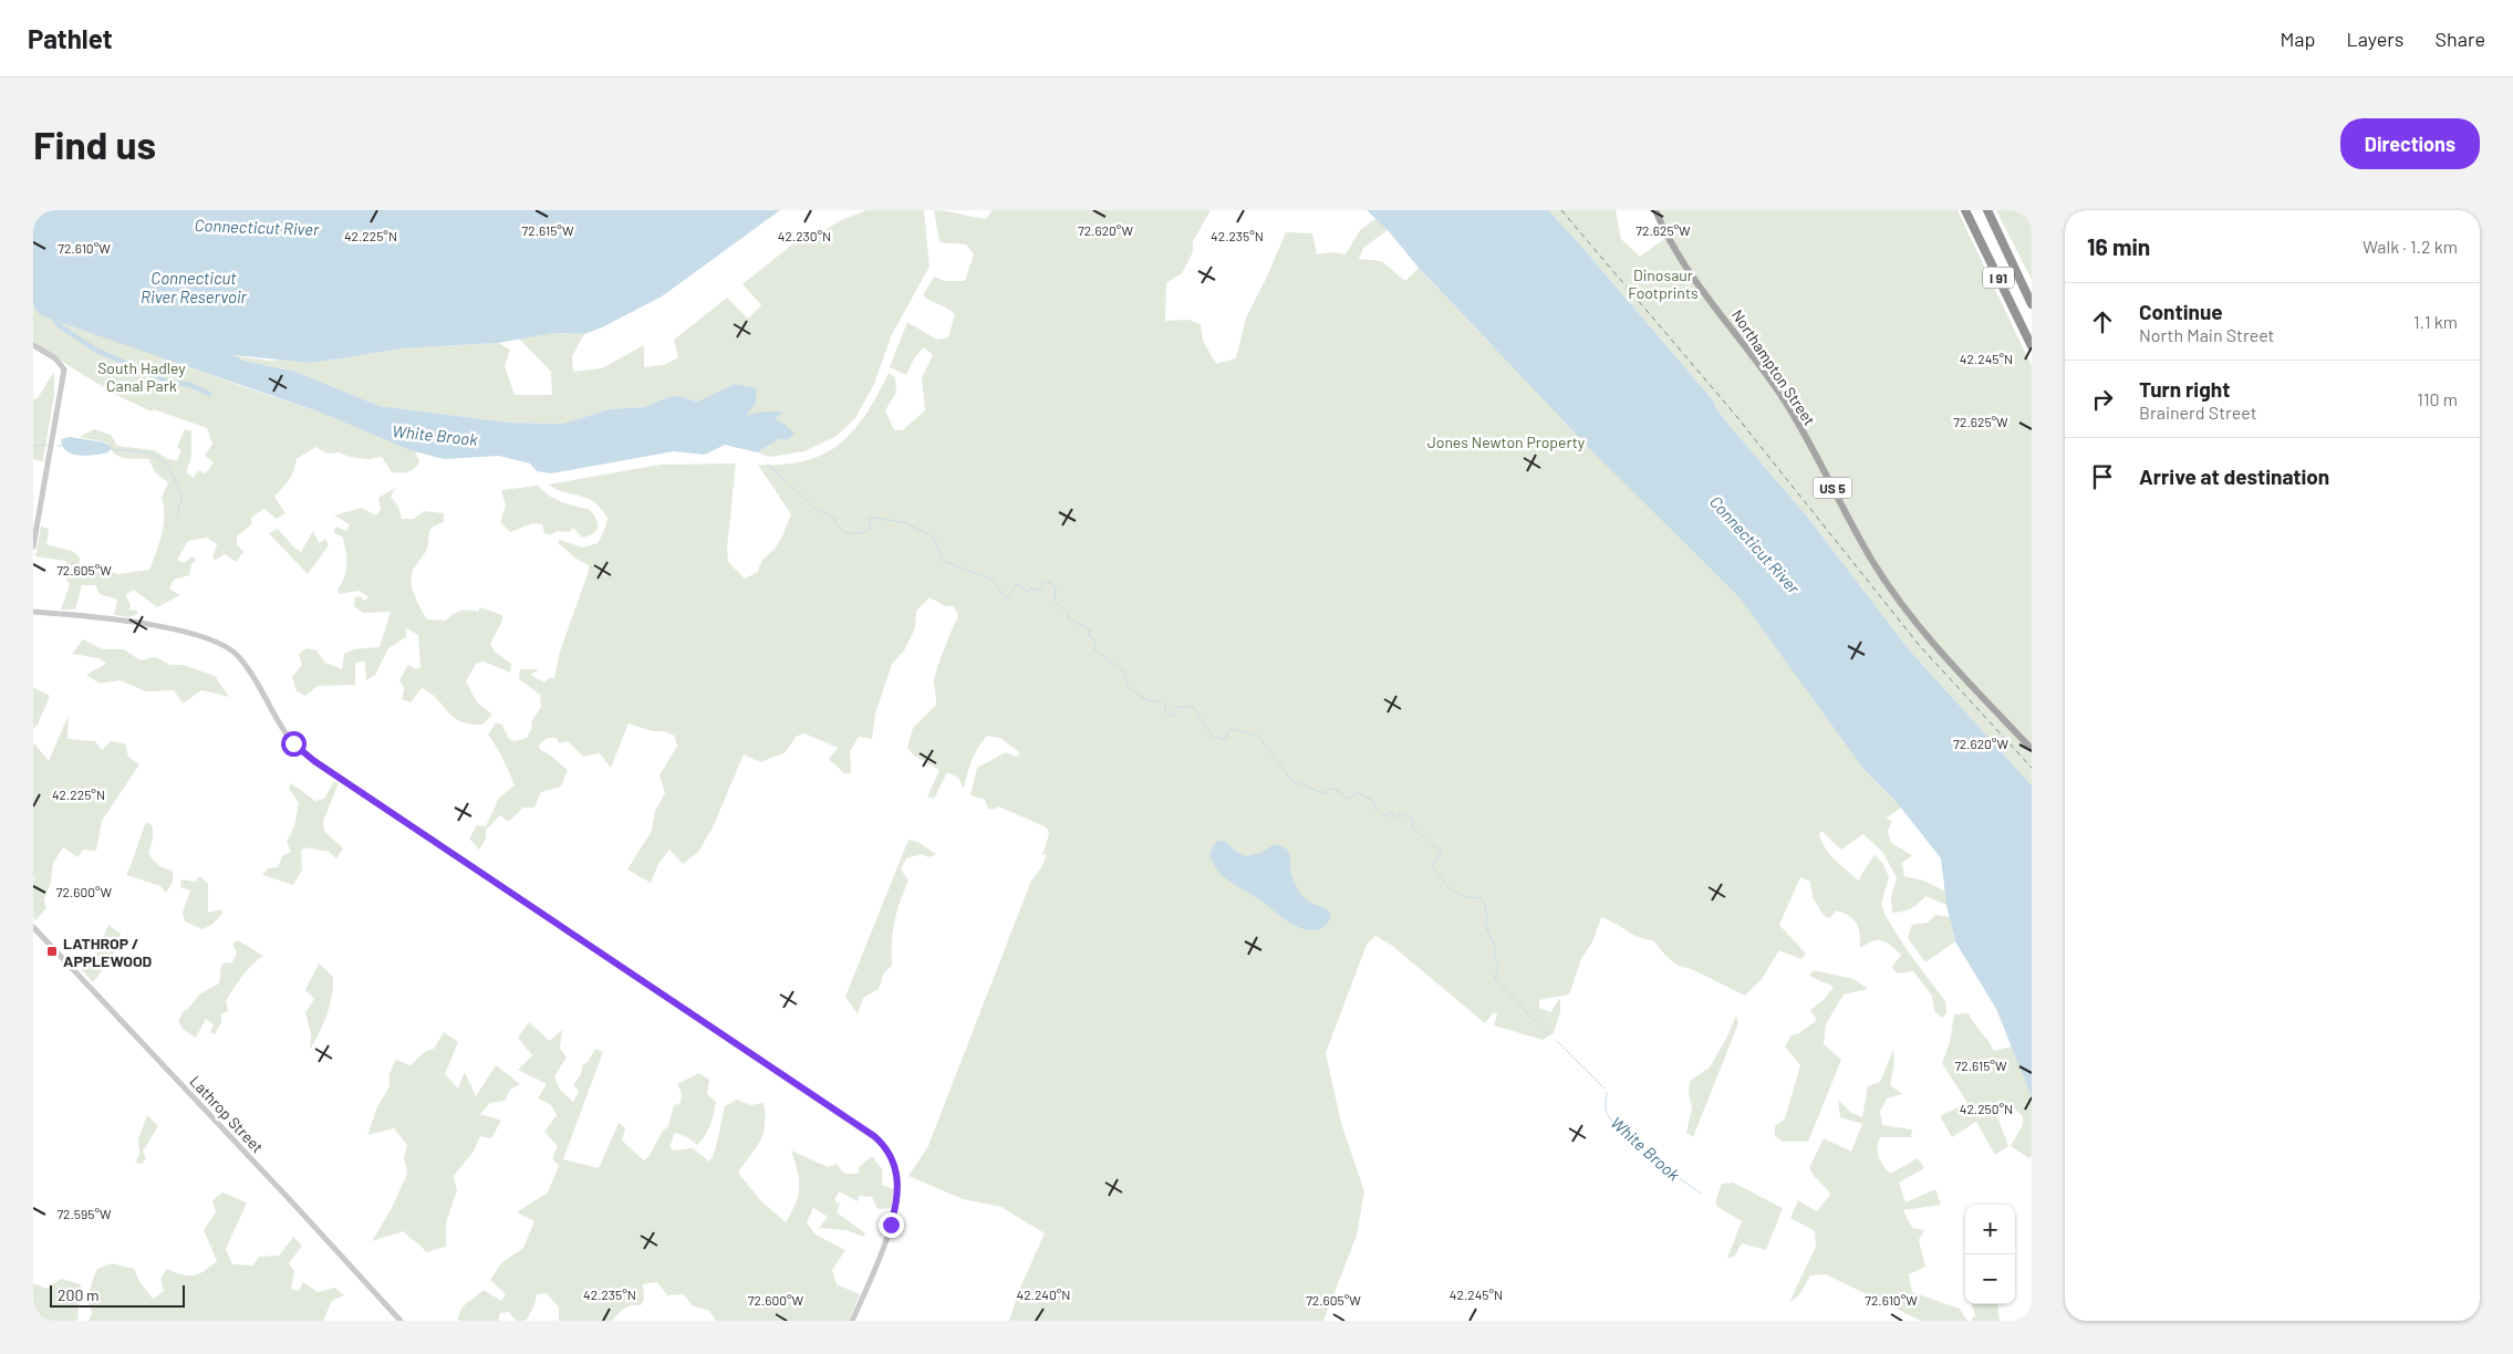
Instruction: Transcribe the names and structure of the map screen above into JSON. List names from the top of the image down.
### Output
{
  "streets": {
    "highway": ["I 91"],
    "main road": ["Northampton Street", "US 5"],
    "street": ["Lathrop Street"]
  },
  "water": ["Connecticut River", "Connecticut River Reservoir", "White Brook"],
  "parks": ["Dinosaur Footprints", "South Hadley Canal Park", "Jones Newton Property"],
  "places": {
    "transit": ["LATHROP / APPLEWOOD"]
  },
  "scale_bar": "200 m",
  "page": {
    "header": "Pathlet",
    "nav": ["Map", "Layers", "Share"],
    "buttons": "Directions",
    "title": "Find us",
    "heading": ["16 min", "Walk · 1.2 km"],
    "list": [
      ["Continue", "North Main Street", "1.1 km"],
      ["Turn right", "Brainerd Street", "110 m"],
      "Arrive at destination"
    ],
    "map_buttons": ["+", "−"],
    "scale": "200 m"
  },
  "coordinates": [
    "72.615°W",
    "72.620°W",
    "72.625°W",
    "42.225°N",
    "42.230°N",
    "42.235°N",
    "72.610°W",
    "42.245°N",
    "72.605°W",
    "72.600°W",
    "42.250°N",
    "72.595°W",
    "42.240°N"
  ]
}
